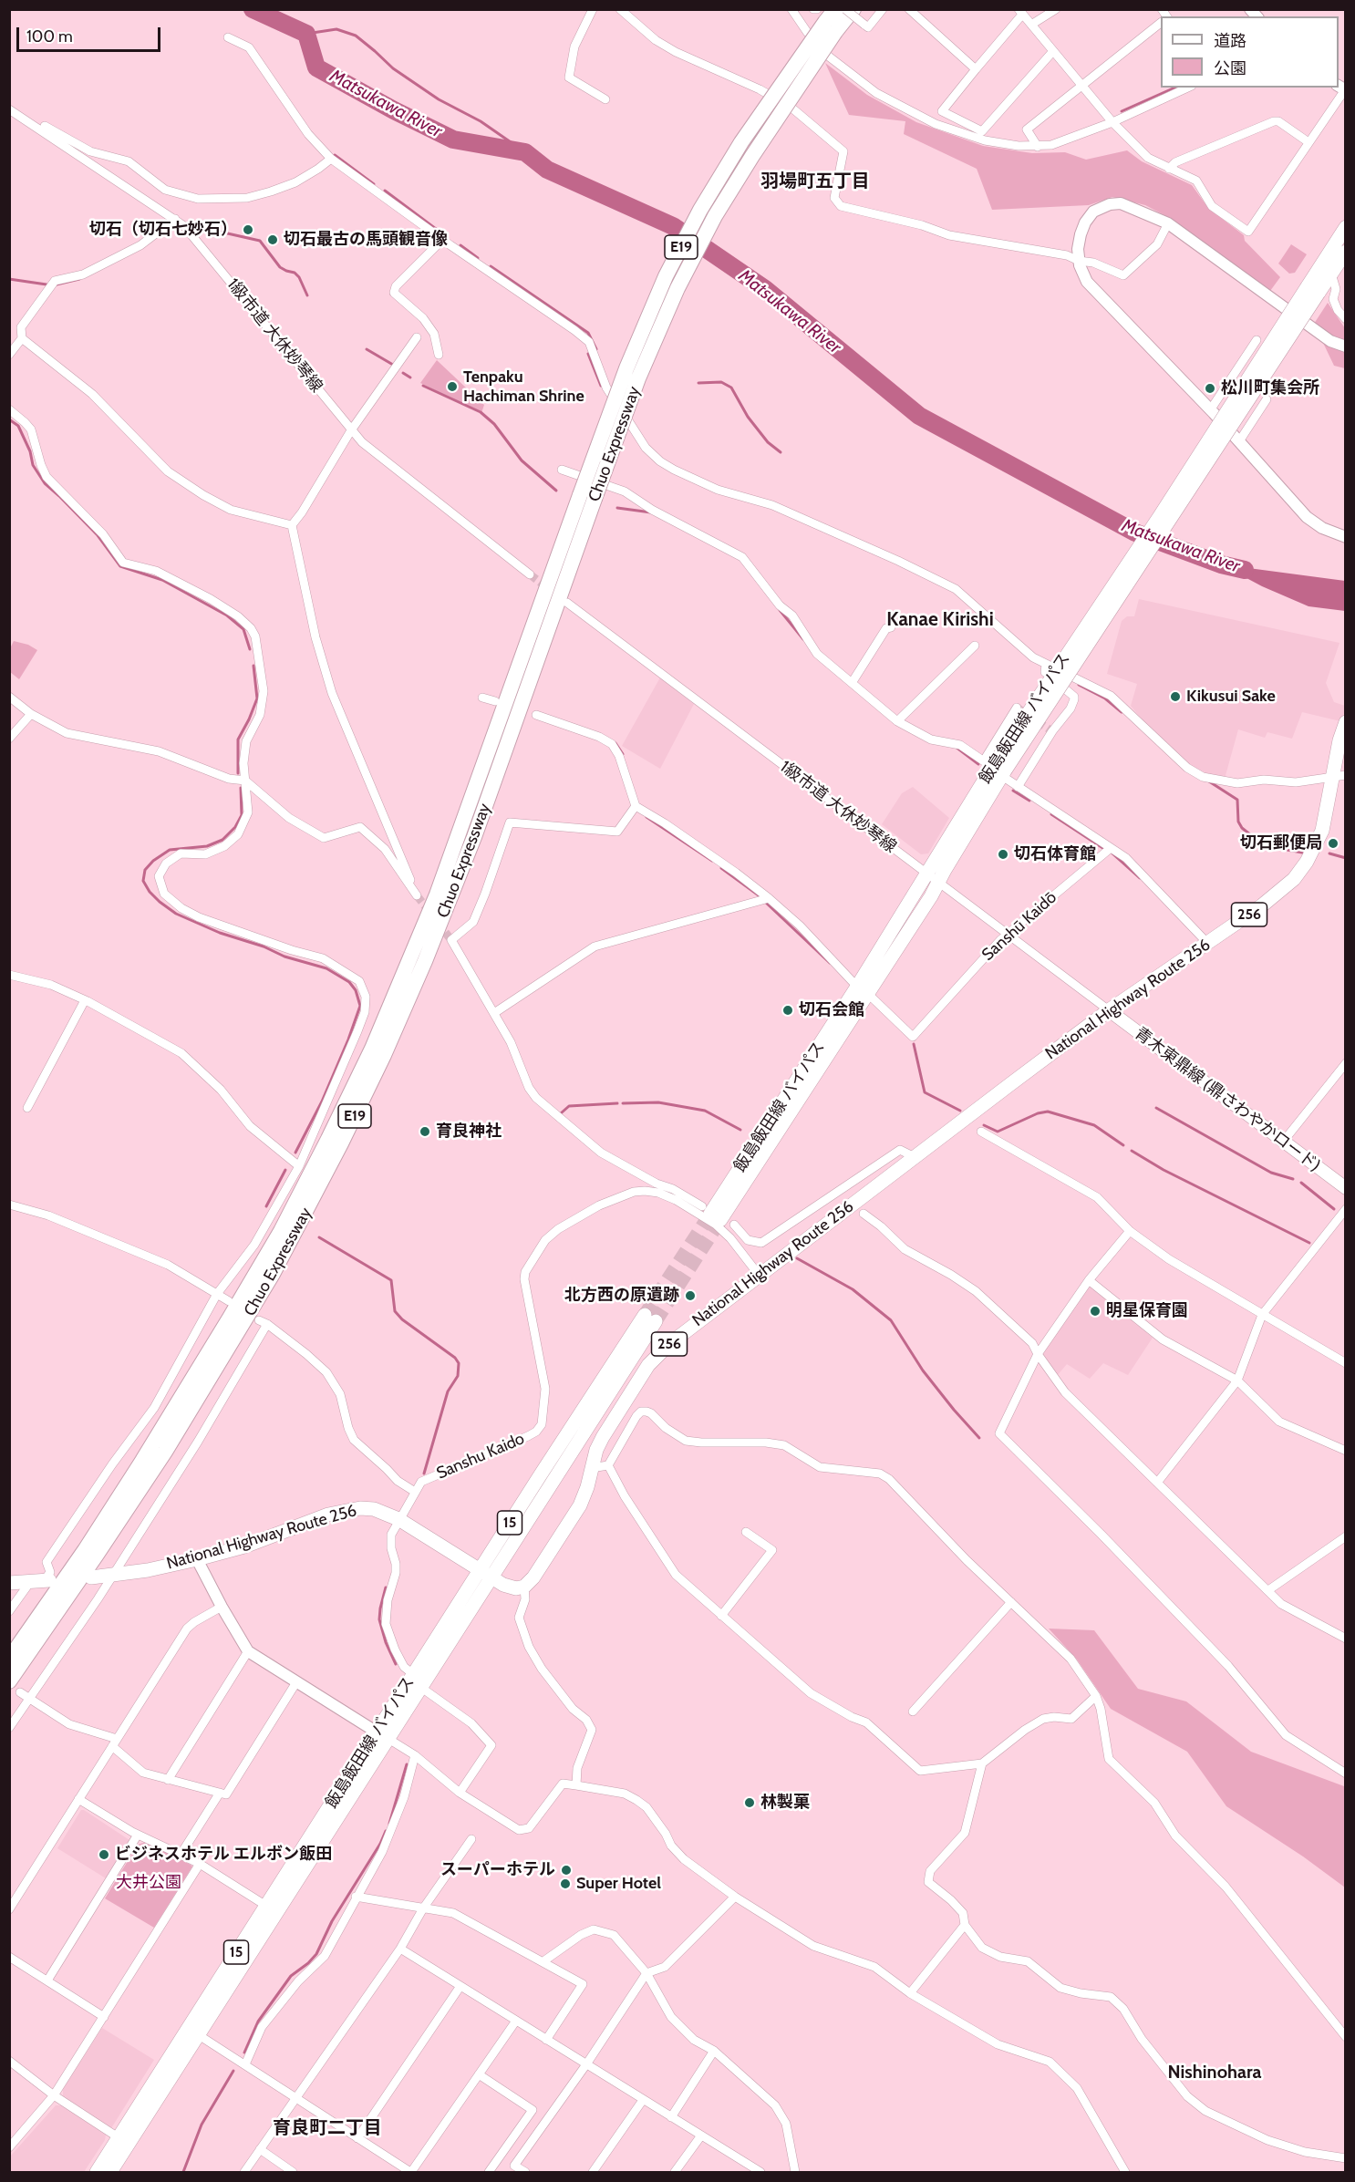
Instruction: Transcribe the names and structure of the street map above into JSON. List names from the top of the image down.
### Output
{
  "streets": {
    "highway": ["E19", "Chuo Expressway"],
    "main road": [
      "飯島飯田線 バイパス",
      "256",
      "National Highway Route 256",
      "青木東鼎線 (鼎さわやかロード)",
      "15"
    ],
    "street": ["1級市道 大休妙琴線", "Sanshū Kaidō", "Sanshu Kaido"]
  },
  "crossings": [
    ["1級市道 大休妙琴線", "飯島飯田線 バイパス"],
    ["1級市道 大休妙琴線", "Sanshū Kaidō"],
    ["1級市道 大休妙琴線", "National Highway Route 256"],
    ["1級市道 大休妙琴線", "青木東鼎線 (鼎さわやかロード)"],
    ["飯島飯田線 バイパス", "National Highway Route 256"],
    ["National Highway Route 256", "青木東鼎線 (鼎さわやかロード)"],
    ["National Highway Route 256", "Sanshu Kaido"]
  ],
  "districts": [
    "羽場町五丁目",
    "Kanae Kirishi",
    "Nishinohara",
    "育良町二丁目"
  ],
  "water": ["Matsukawa River"],
  "parks": ["大井公園"],
  "places": [
    "切石（切石七妙石）",
    "切石最古の馬頭観音像",
    "Tenpaku Hachiman Shrine",
    "松川町集会所",
    "Kikusui Sake",
    "切石郵便局",
    "切石体育館",
    "切石会館",
    "育良神社",
    "北方西の原遺跡",
    "明星保育園",
    "林製菓",
    "ビジネスホテル エルボン飯田",
    "スーパーホテル",
    "Super Hotel"
  ],
  "legend": ["道路", "公園"],
  "scale_bar": "100 m"
}
